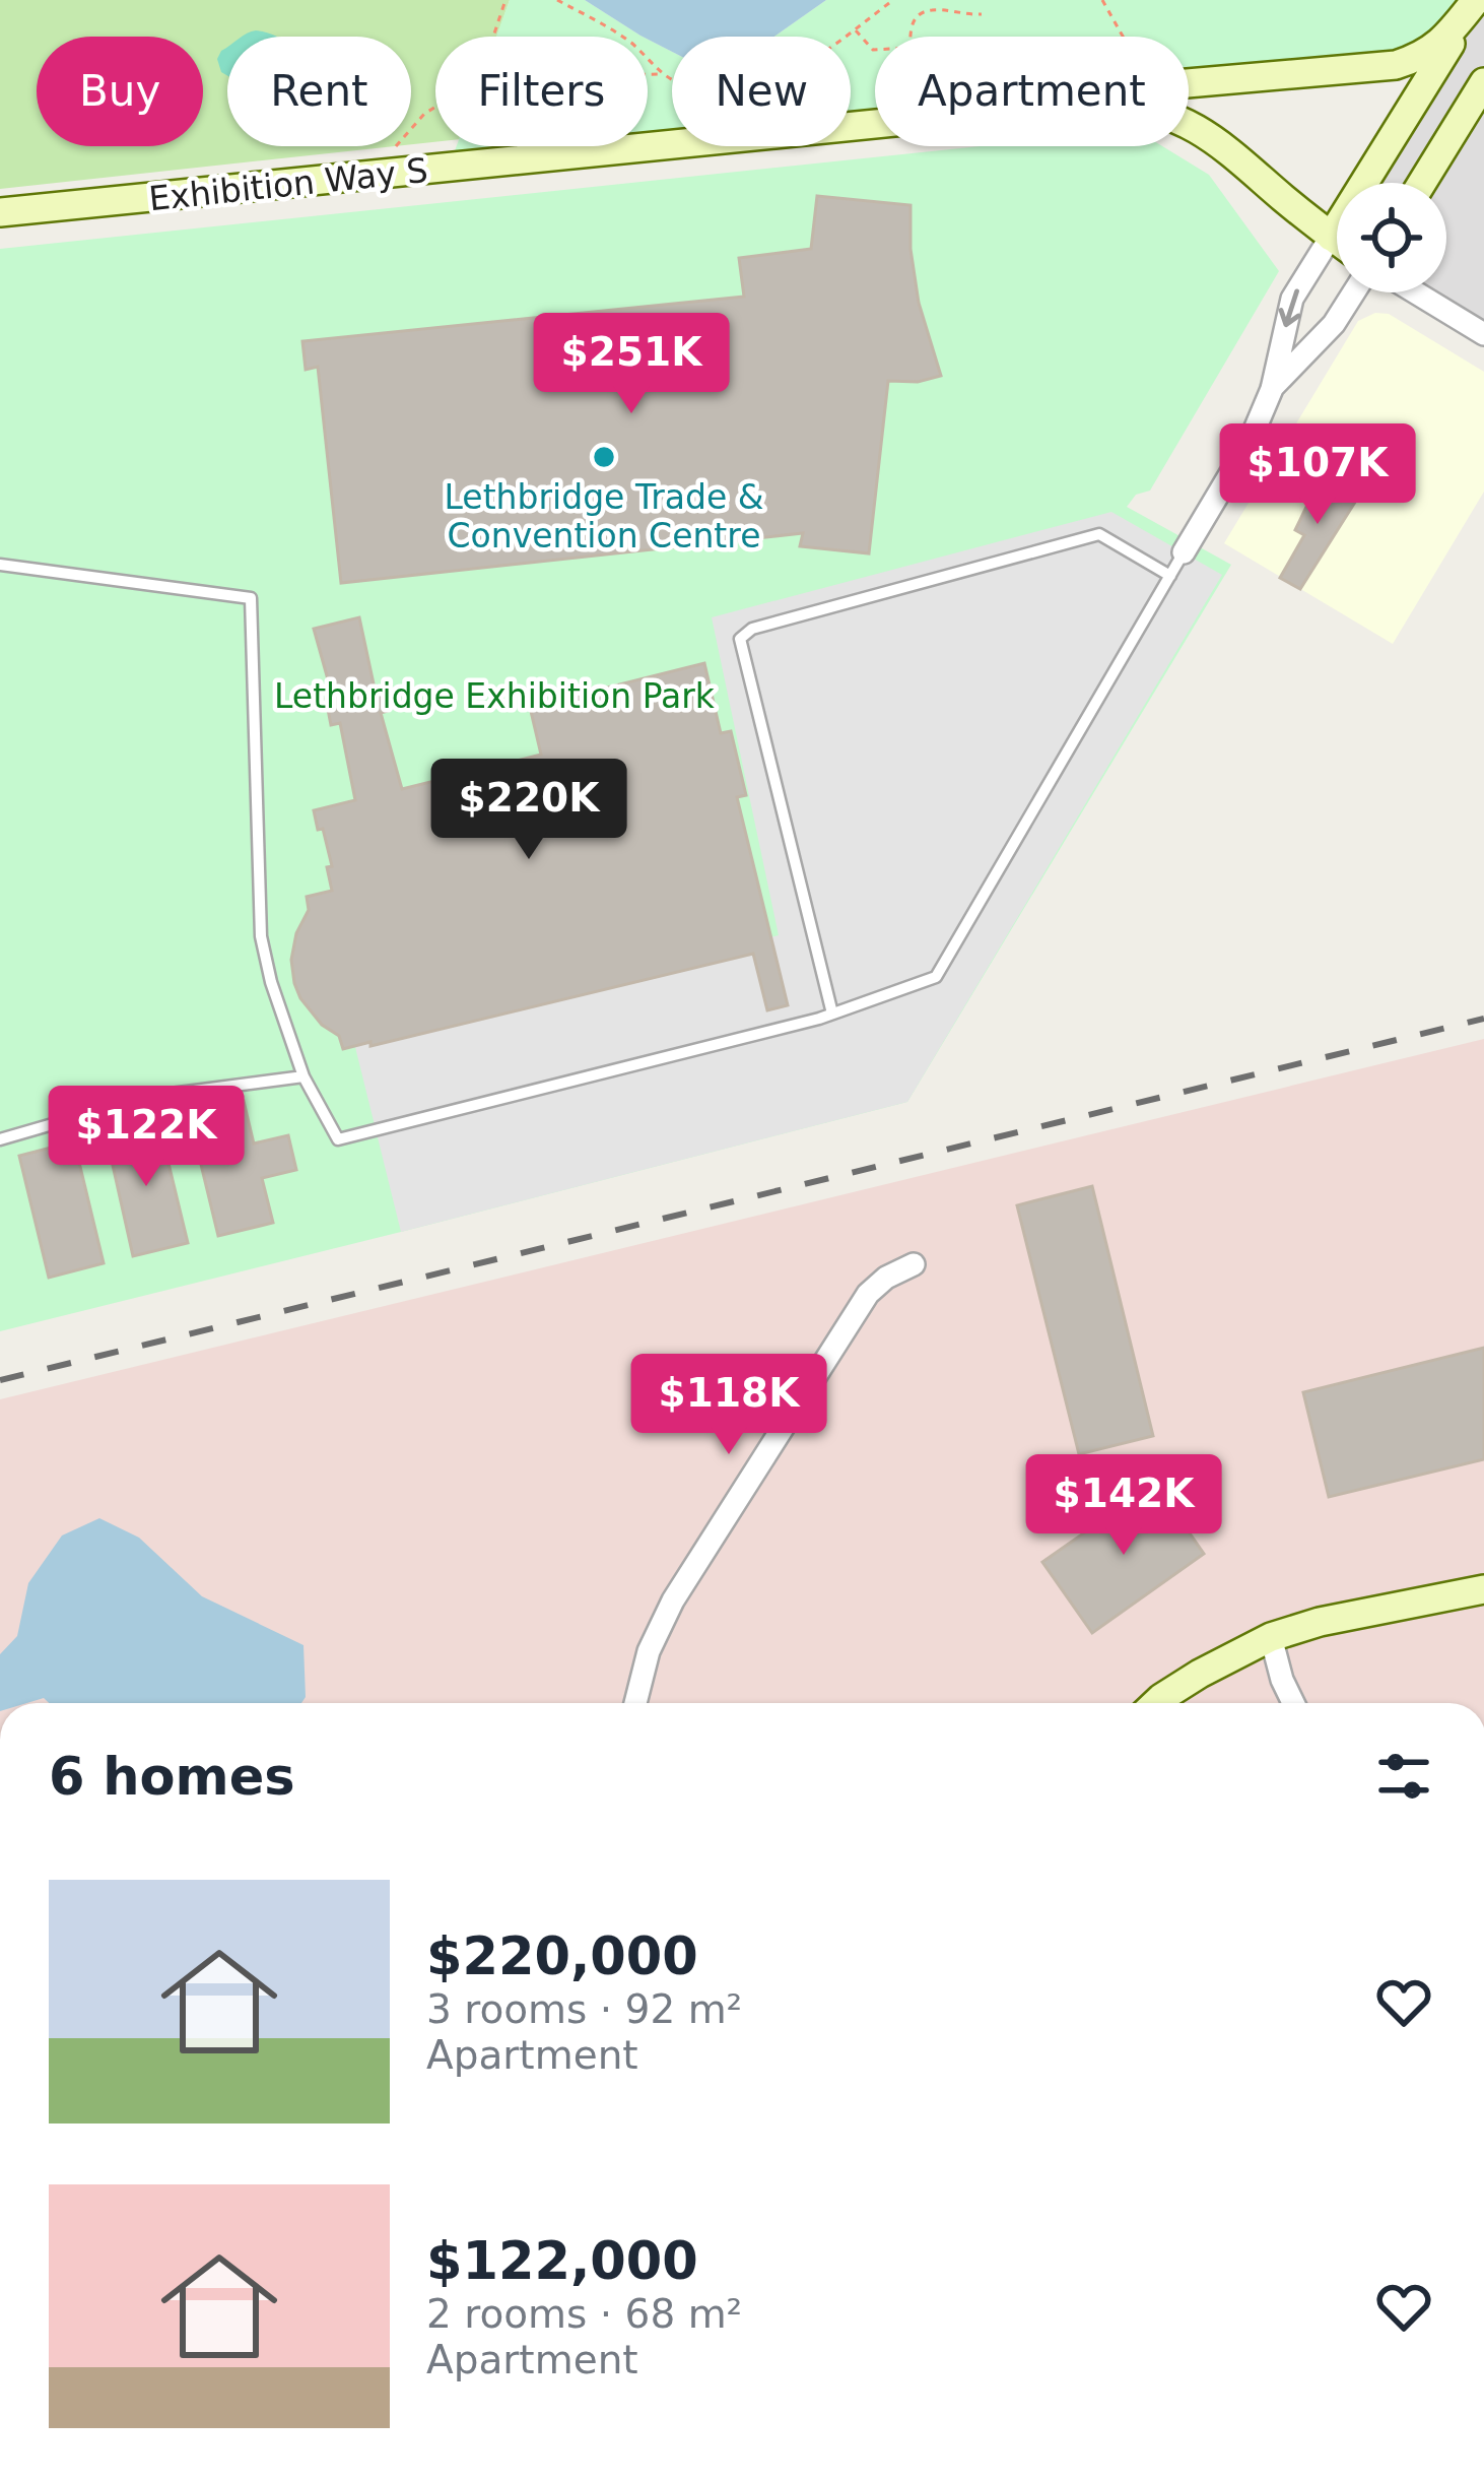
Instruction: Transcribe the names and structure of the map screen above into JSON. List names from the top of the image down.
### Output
{
  "streets": {
    "street": ["Exhibition Way S"]
  },
  "parks": ["Lethbridge Exhibition Park"],
  "places": ["Lethbridge Trade & Convention Centre"],
  "page": {
    "chip": [
      "Buy",
      "Rent",
      "Filters",
      "New",
      "Apartment"
    ],
    "price": [
      "$251K",
      "$107K",
      "$220K",
      "$122K",
      "$118K",
      "$142K"
    ],
    "heading": "6 homes",
    "list": [
      {
        "name": "$220,000",
        "note": "3 rooms · 92 m² · Apartment"
      },
      {
        "name": "$122,000",
        "note": "2 rooms · 68 m² · Apartment"
      }
    ]
  }
}
